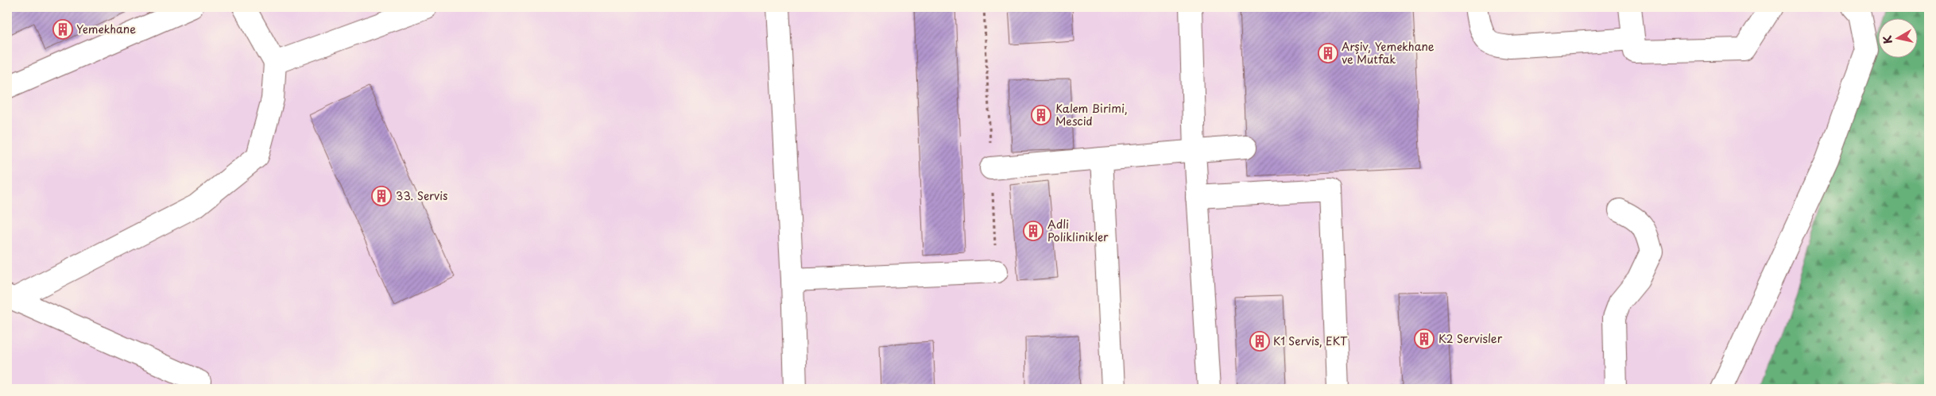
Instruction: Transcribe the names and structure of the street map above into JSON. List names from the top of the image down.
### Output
{
  "places": {
    "building": [
      "Yemekhane",
      "Arşiv, Yemekhane ve Mutfak",
      "Kalem Birimi, Mescid",
      "33. Servis",
      "Adli Poliklinikler",
      "K2 Servisler",
      "K1 Servis, EKT"
    ]
  },
  "north": "left"
}
